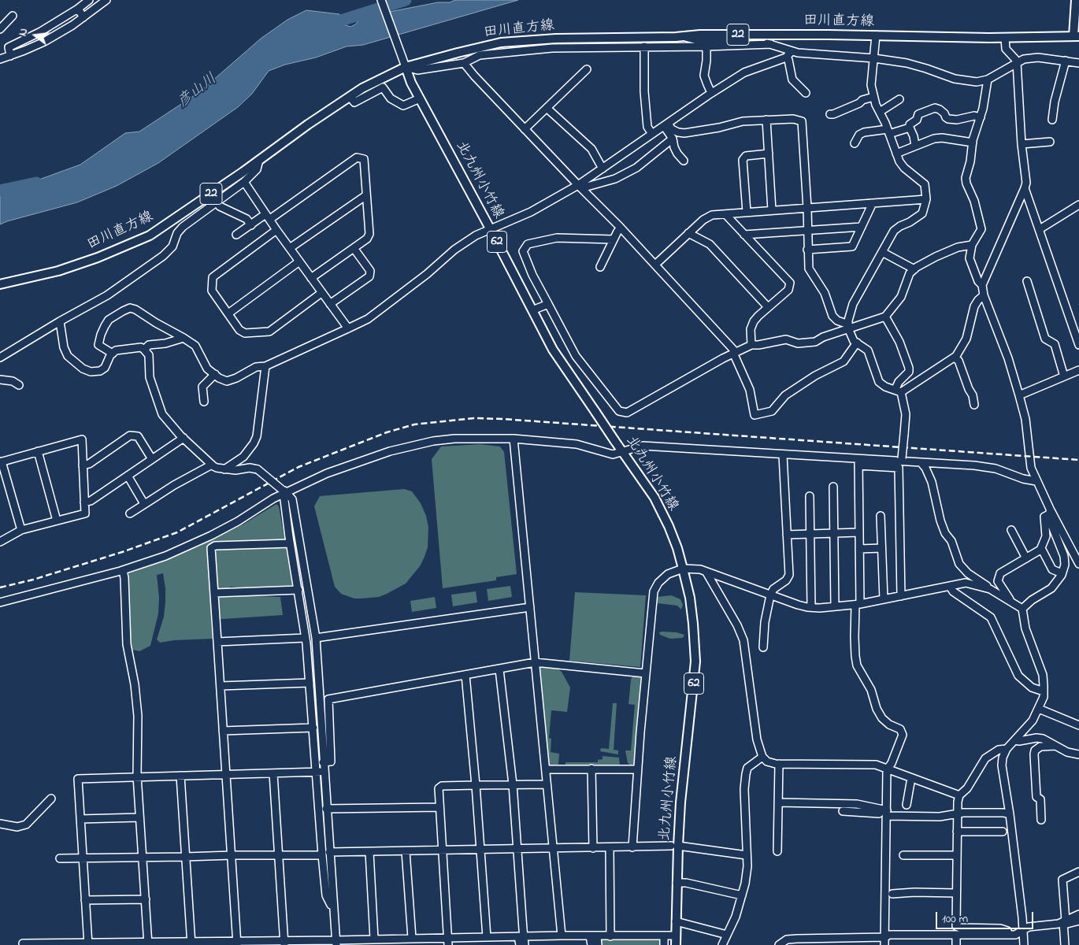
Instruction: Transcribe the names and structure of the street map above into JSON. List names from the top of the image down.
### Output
{
  "streets": {
    "main road": [
      "田川直方線",
      "22",
      "北九州小竹線",
      "62"
    ]
  },
  "crossings": [
    ["田川直方線", "北九州小竹線"]
  ],
  "water": ["彦山川"],
  "scale_bar": "100 m",
  "north": "left"
}
